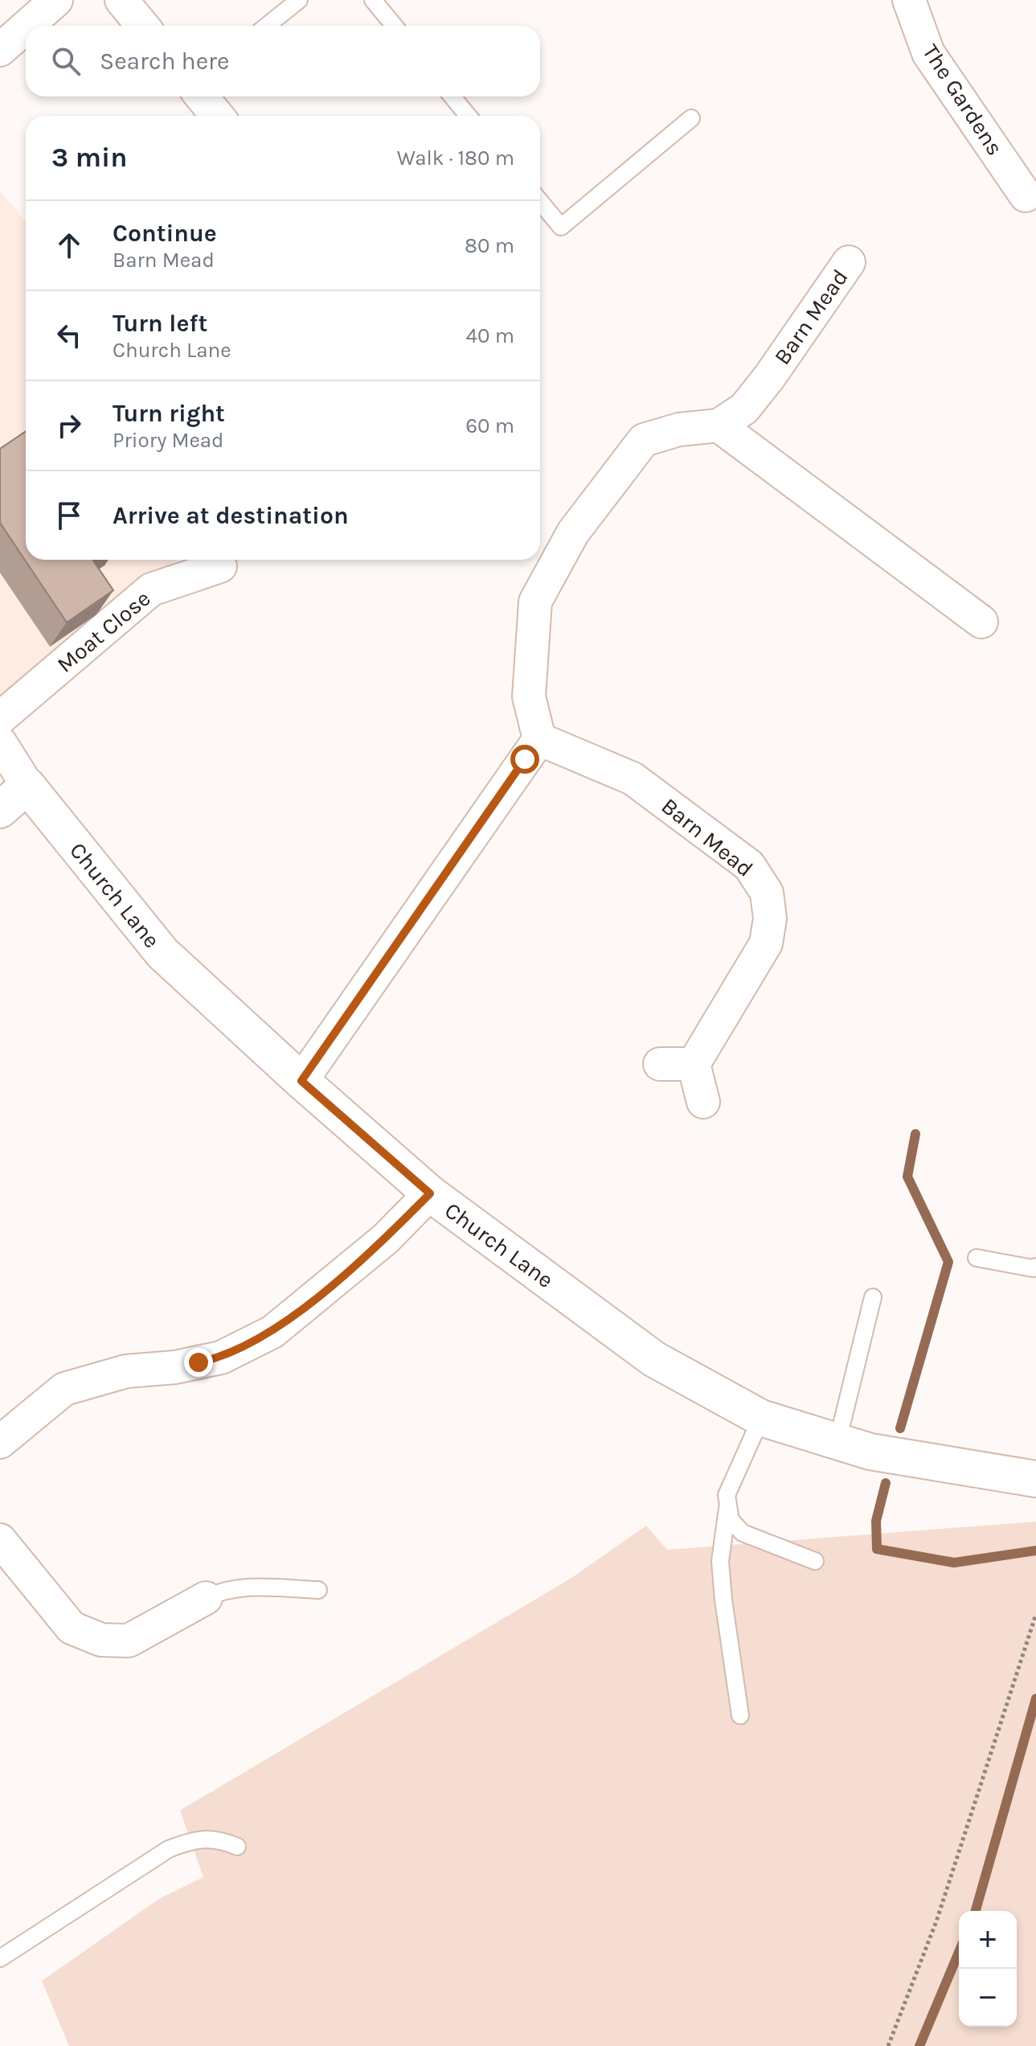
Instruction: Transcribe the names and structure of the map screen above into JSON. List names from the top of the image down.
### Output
{
  "streets": {
    "street": [
      "The Gardens",
      "Barn Mead",
      "Moat Close",
      "Church Lane"
    ]
  },
  "page": {
    "search": "Search here",
    "heading": ["3 min", "Walk · 180 m"],
    "list": [
      ["Continue", "Barn Mead", "80 m"],
      ["Turn left", "Church Lane", "40 m"],
      ["Turn right", "Priory Mead", "60 m"],
      "Arrive at destination"
    ],
    "map_buttons": ["+", "−"]
  }
}
